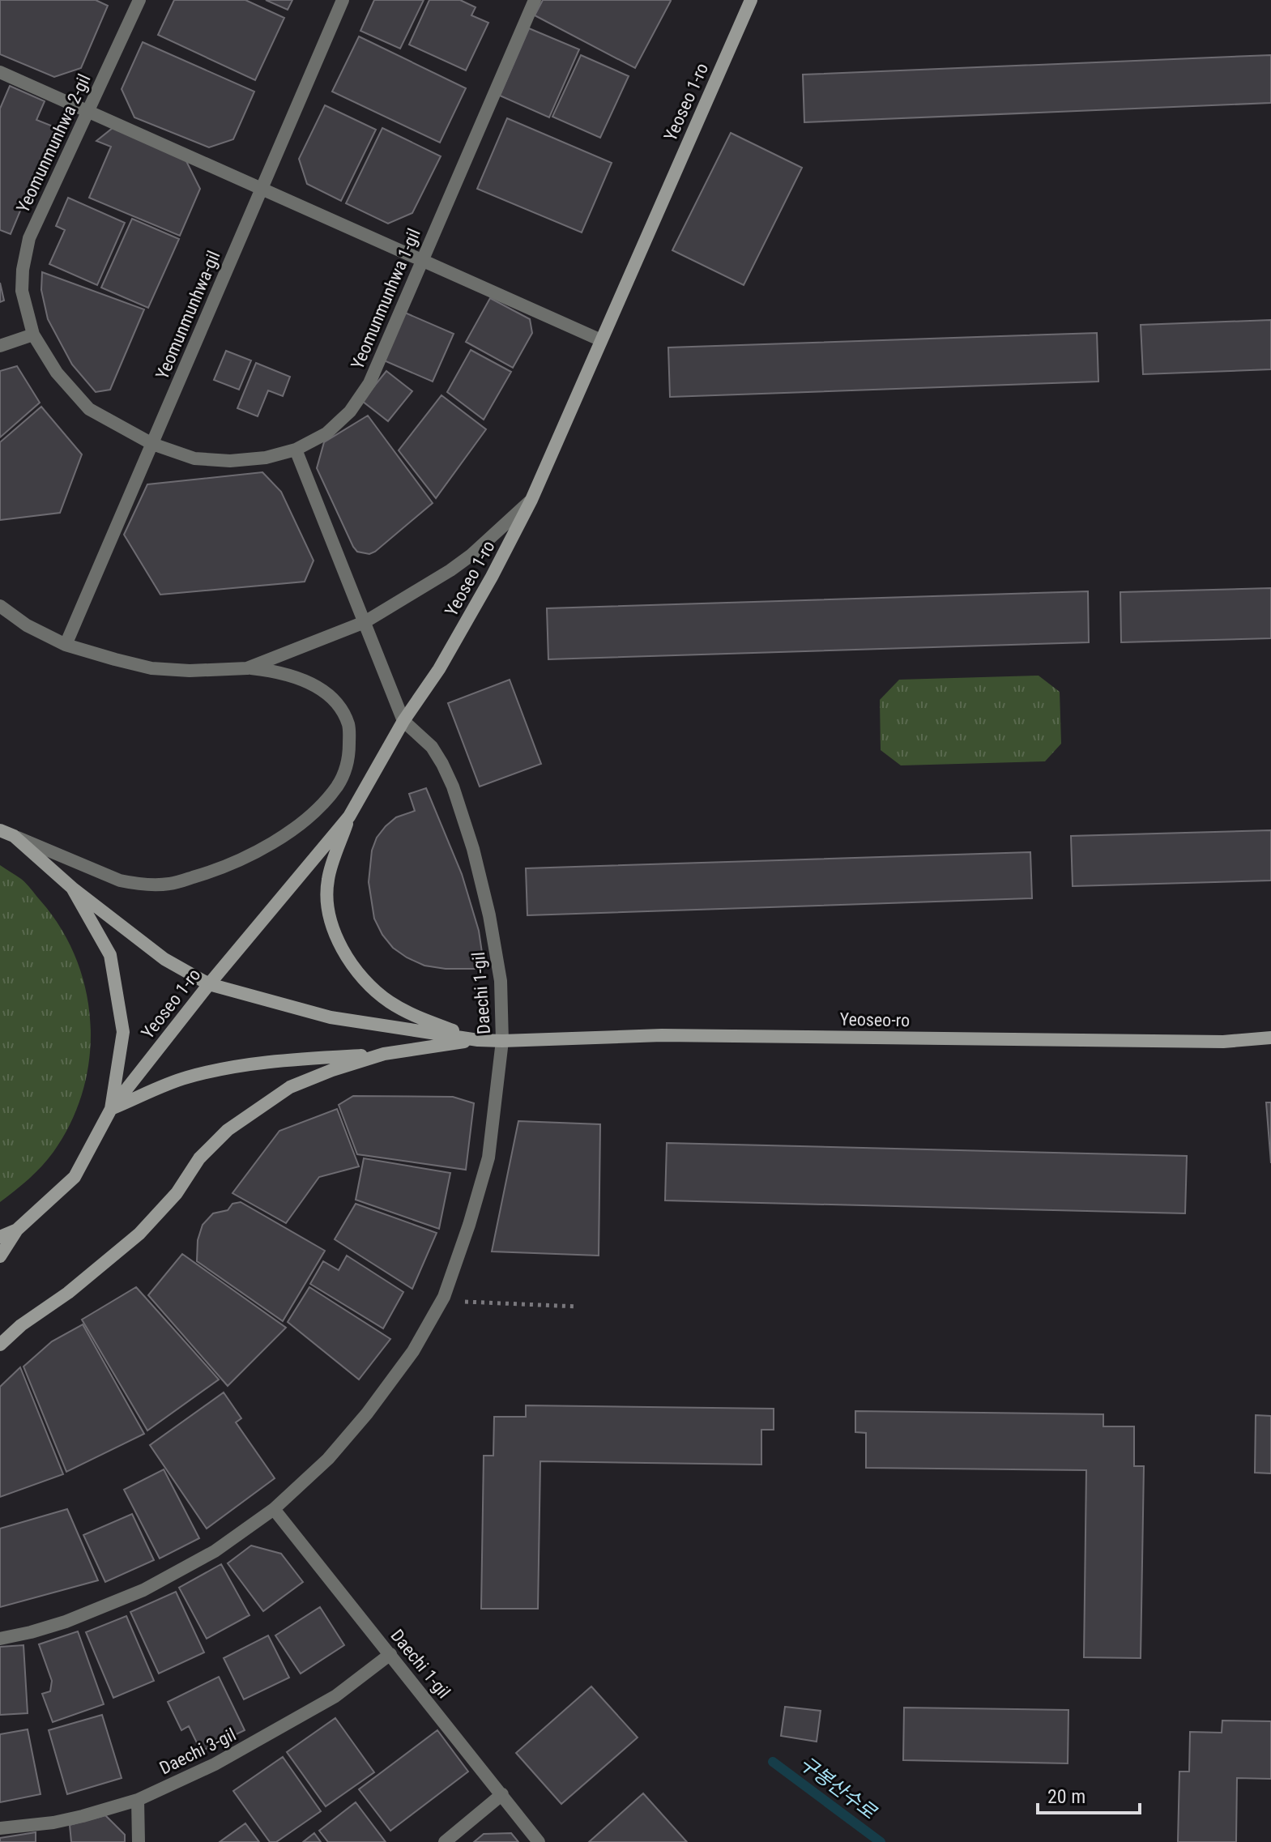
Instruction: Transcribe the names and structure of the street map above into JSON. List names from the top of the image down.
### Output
{
  "streets": {
    "street": [
      "Yeoseo 1-ro",
      "Yeomunmunhwa 2-gil",
      "Yeomunmunhwa 1-gil",
      "Yeomunmunhwa-gil",
      "Daechi 1-gil",
      "Yeoseo-ro",
      "Daechi 3-gil"
    ]
  },
  "crossings": [
    ["Yeoseo 1-ro", "Daechi 1-gil"],
    ["Yeomunmunhwa 2-gil", "Yeomunmunhwa 1-gil"],
    ["Yeomunmunhwa 2-gil", "Yeomunmunhwa-gil"],
    ["Yeomunmunhwa 1-gil", "Yeomunmunhwa-gil"],
    ["Yeomunmunhwa 1-gil", "Daechi 1-gil"],
    ["Daechi 1-gil", "Yeoseo-ro"],
    ["Daechi 1-gil", "Daechi 3-gil"]
  ],
  "water": ["구봉산수로"],
  "scale_bar": "20 m"
}
